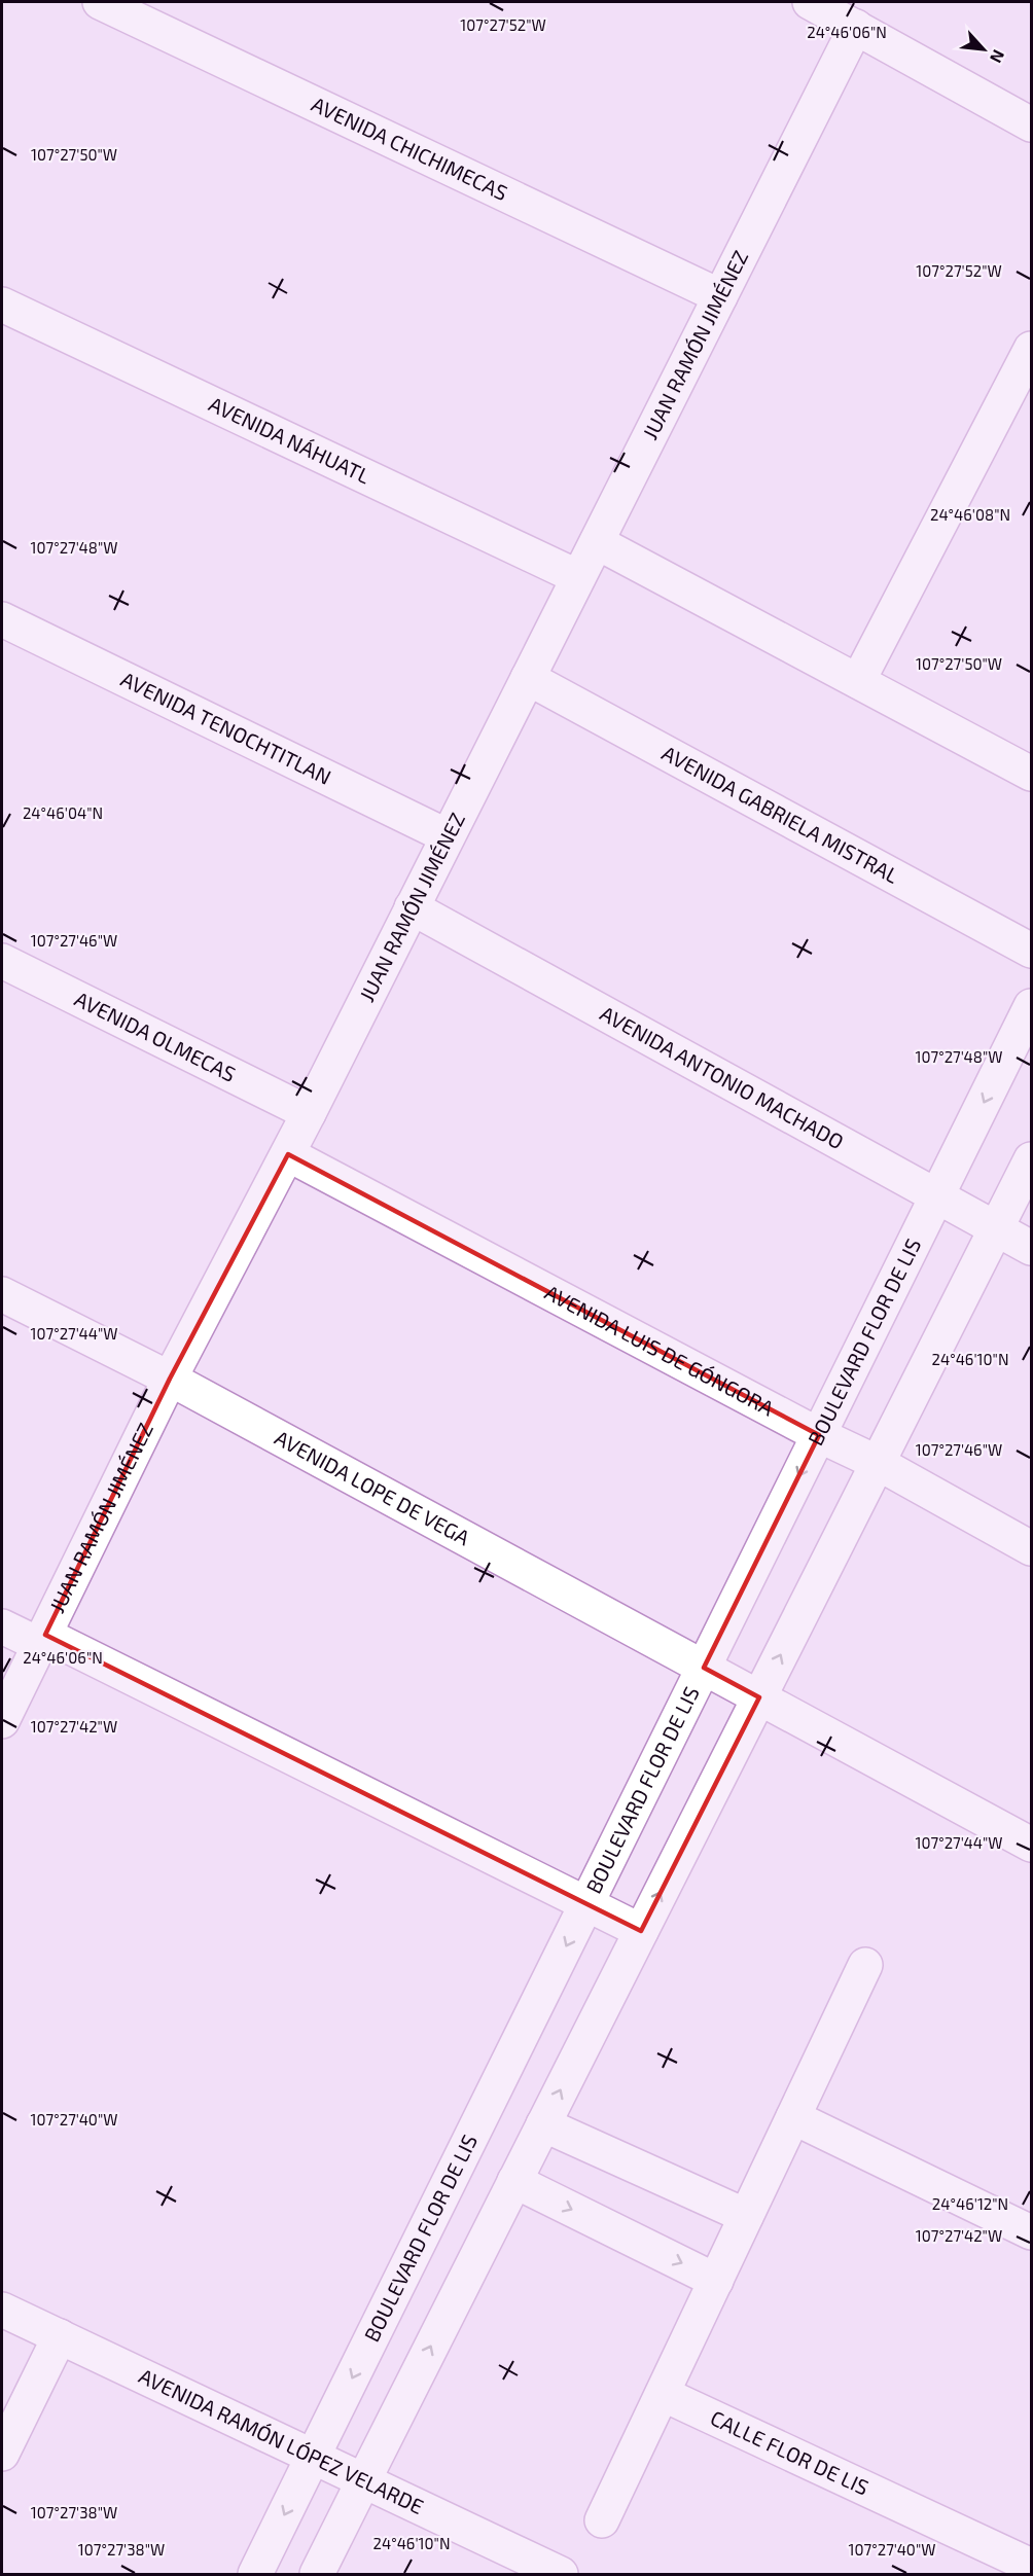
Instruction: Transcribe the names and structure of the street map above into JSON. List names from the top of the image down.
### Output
{
  "streets": {
    "street": [
      "AVENIDA CHICHIMECAS",
      "JUAN RAMÓN JIMÉNEZ",
      "AVENIDA NÁHUATL",
      "AVENIDA TENOCHTITLAN",
      "AVENIDA GABRIELA MISTRAL",
      "AVENIDA OLMECAS",
      "AVENIDA ANTONIO MACHADO",
      "BOULEVARD FLOR DE LIS",
      "AVENIDA LUIS DE GÓNGORA",
      "AVENIDA LOPE DE VEGA",
      "AVENIDA RAMÓN LÓPEZ VELARDE",
      "CALLE FLOR DE LIS"
    ]
  },
  "crossings": [
    ["AVENIDA CHICHIMECAS", "JUAN RAMÓN JIMÉNEZ"],
    ["JUAN RAMÓN JIMÉNEZ", "AVENIDA NÁHUATL"],
    ["JUAN RAMÓN JIMÉNEZ", "AVENIDA TENOCHTITLAN"],
    ["JUAN RAMÓN JIMÉNEZ", "AVENIDA GABRIELA MISTRAL"],
    ["JUAN RAMÓN JIMÉNEZ", "AVENIDA OLMECAS"],
    ["JUAN RAMÓN JIMÉNEZ", "AVENIDA ANTONIO MACHADO"],
    ["JUAN RAMÓN JIMÉNEZ", "AVENIDA LUIS DE GÓNGORA"],
    ["JUAN RAMÓN JIMÉNEZ", "AVENIDA LOPE DE VEGA"],
    ["AVENIDA ANTONIO MACHADO", "BOULEVARD FLOR DE LIS"],
    ["BOULEVARD FLOR DE LIS", "AVENIDA LUIS DE GÓNGORA"],
    ["BOULEVARD FLOR DE LIS", "AVENIDA LOPE DE VEGA"],
    ["BOULEVARD FLOR DE LIS", "AVENIDA RAMÓN LÓPEZ VELARDE"]
  ],
  "north": "bottom right",
  "coordinates": [
    "107°27'52\"W",
    "24°46'06\"N",
    "107°27'50\"W",
    "24°46'08\"N",
    "107°27'48\"W",
    "24°46'04\"N",
    "107°27'46\"W",
    "107°27'44\"W",
    "24°46'10\"N",
    "107°27'42\"W",
    "107°27'40\"W",
    "24°46'12\"N",
    "107°27'38\"W"
  ]
}
